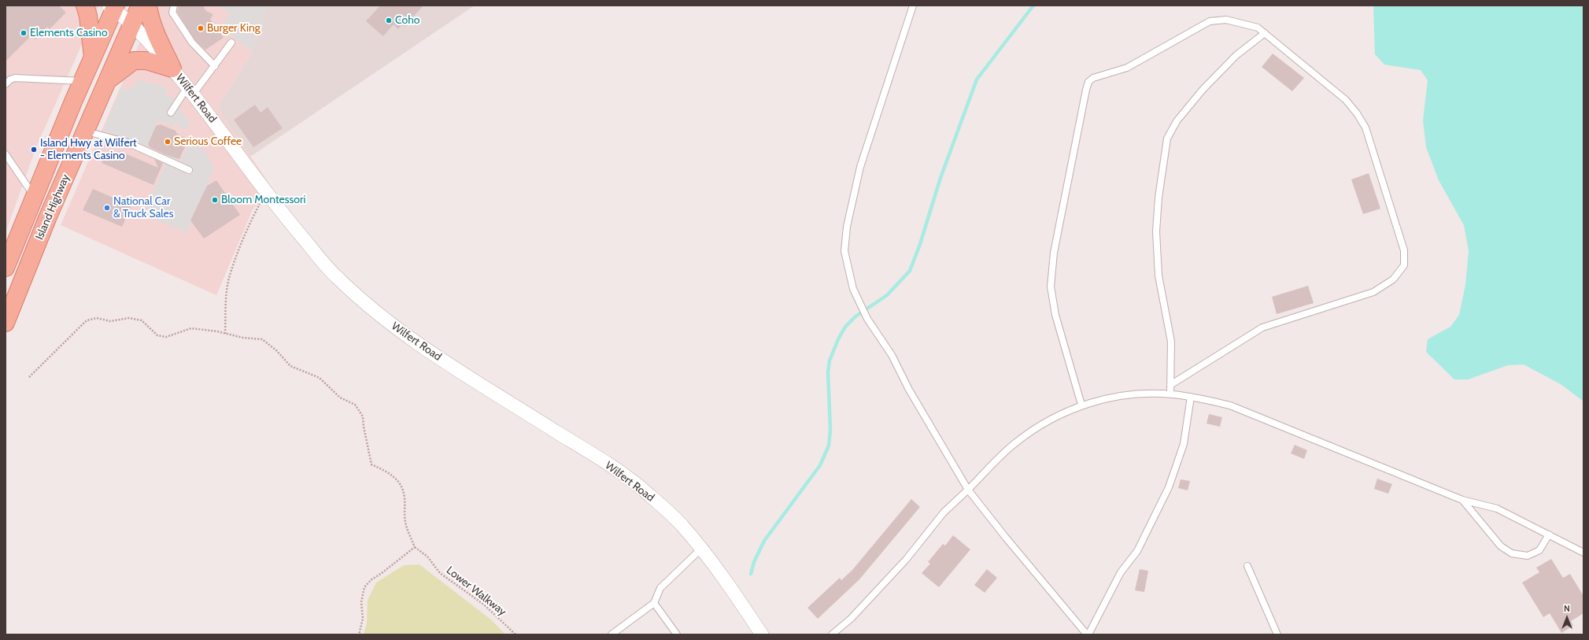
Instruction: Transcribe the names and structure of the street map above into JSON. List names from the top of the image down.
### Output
{
  "streets": {
    "main road": ["Island Highway"],
    "street": ["Wilfert Road"],
    "path": ["Lower Walkway"]
  },
  "crossings": [
    ["Wilfert Road", "Island Highway"]
  ],
  "places": [
    "Coho",
    "Burger King",
    "Elements Casino",
    "Serious Coffee",
    "Island Hwy at Wilfert - Elements Casino",
    "Bloom Montessori",
    "National Car & Truck Sales"
  ],
  "north": "top"
}
